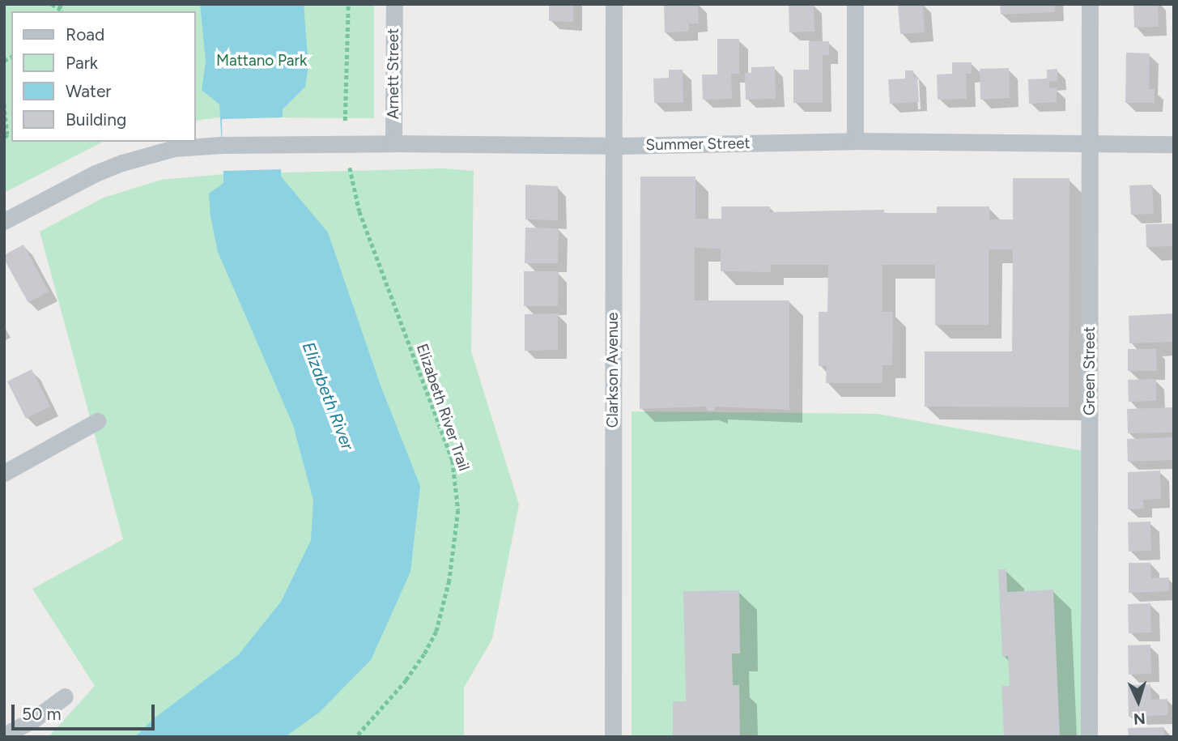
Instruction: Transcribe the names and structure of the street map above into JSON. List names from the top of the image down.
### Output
{
  "streets": {
    "street": [
      "Arnett Street",
      "Summer Street",
      "Clarkson Avenue",
      "Green Street"
    ],
    "path": ["Elizabeth River Trail"]
  },
  "crossings": [
    ["Arnett Street", "Summer Street"],
    ["Summer Street", "Clarkson Avenue"],
    ["Summer Street", "Green Street"]
  ],
  "water": ["Elizabeth River"],
  "parks": ["Mattano Park"],
  "legend": [
    "Road",
    "Park",
    "Water",
    "Building"
  ],
  "scale_bar": "50 m",
  "north": "bottom"
}
